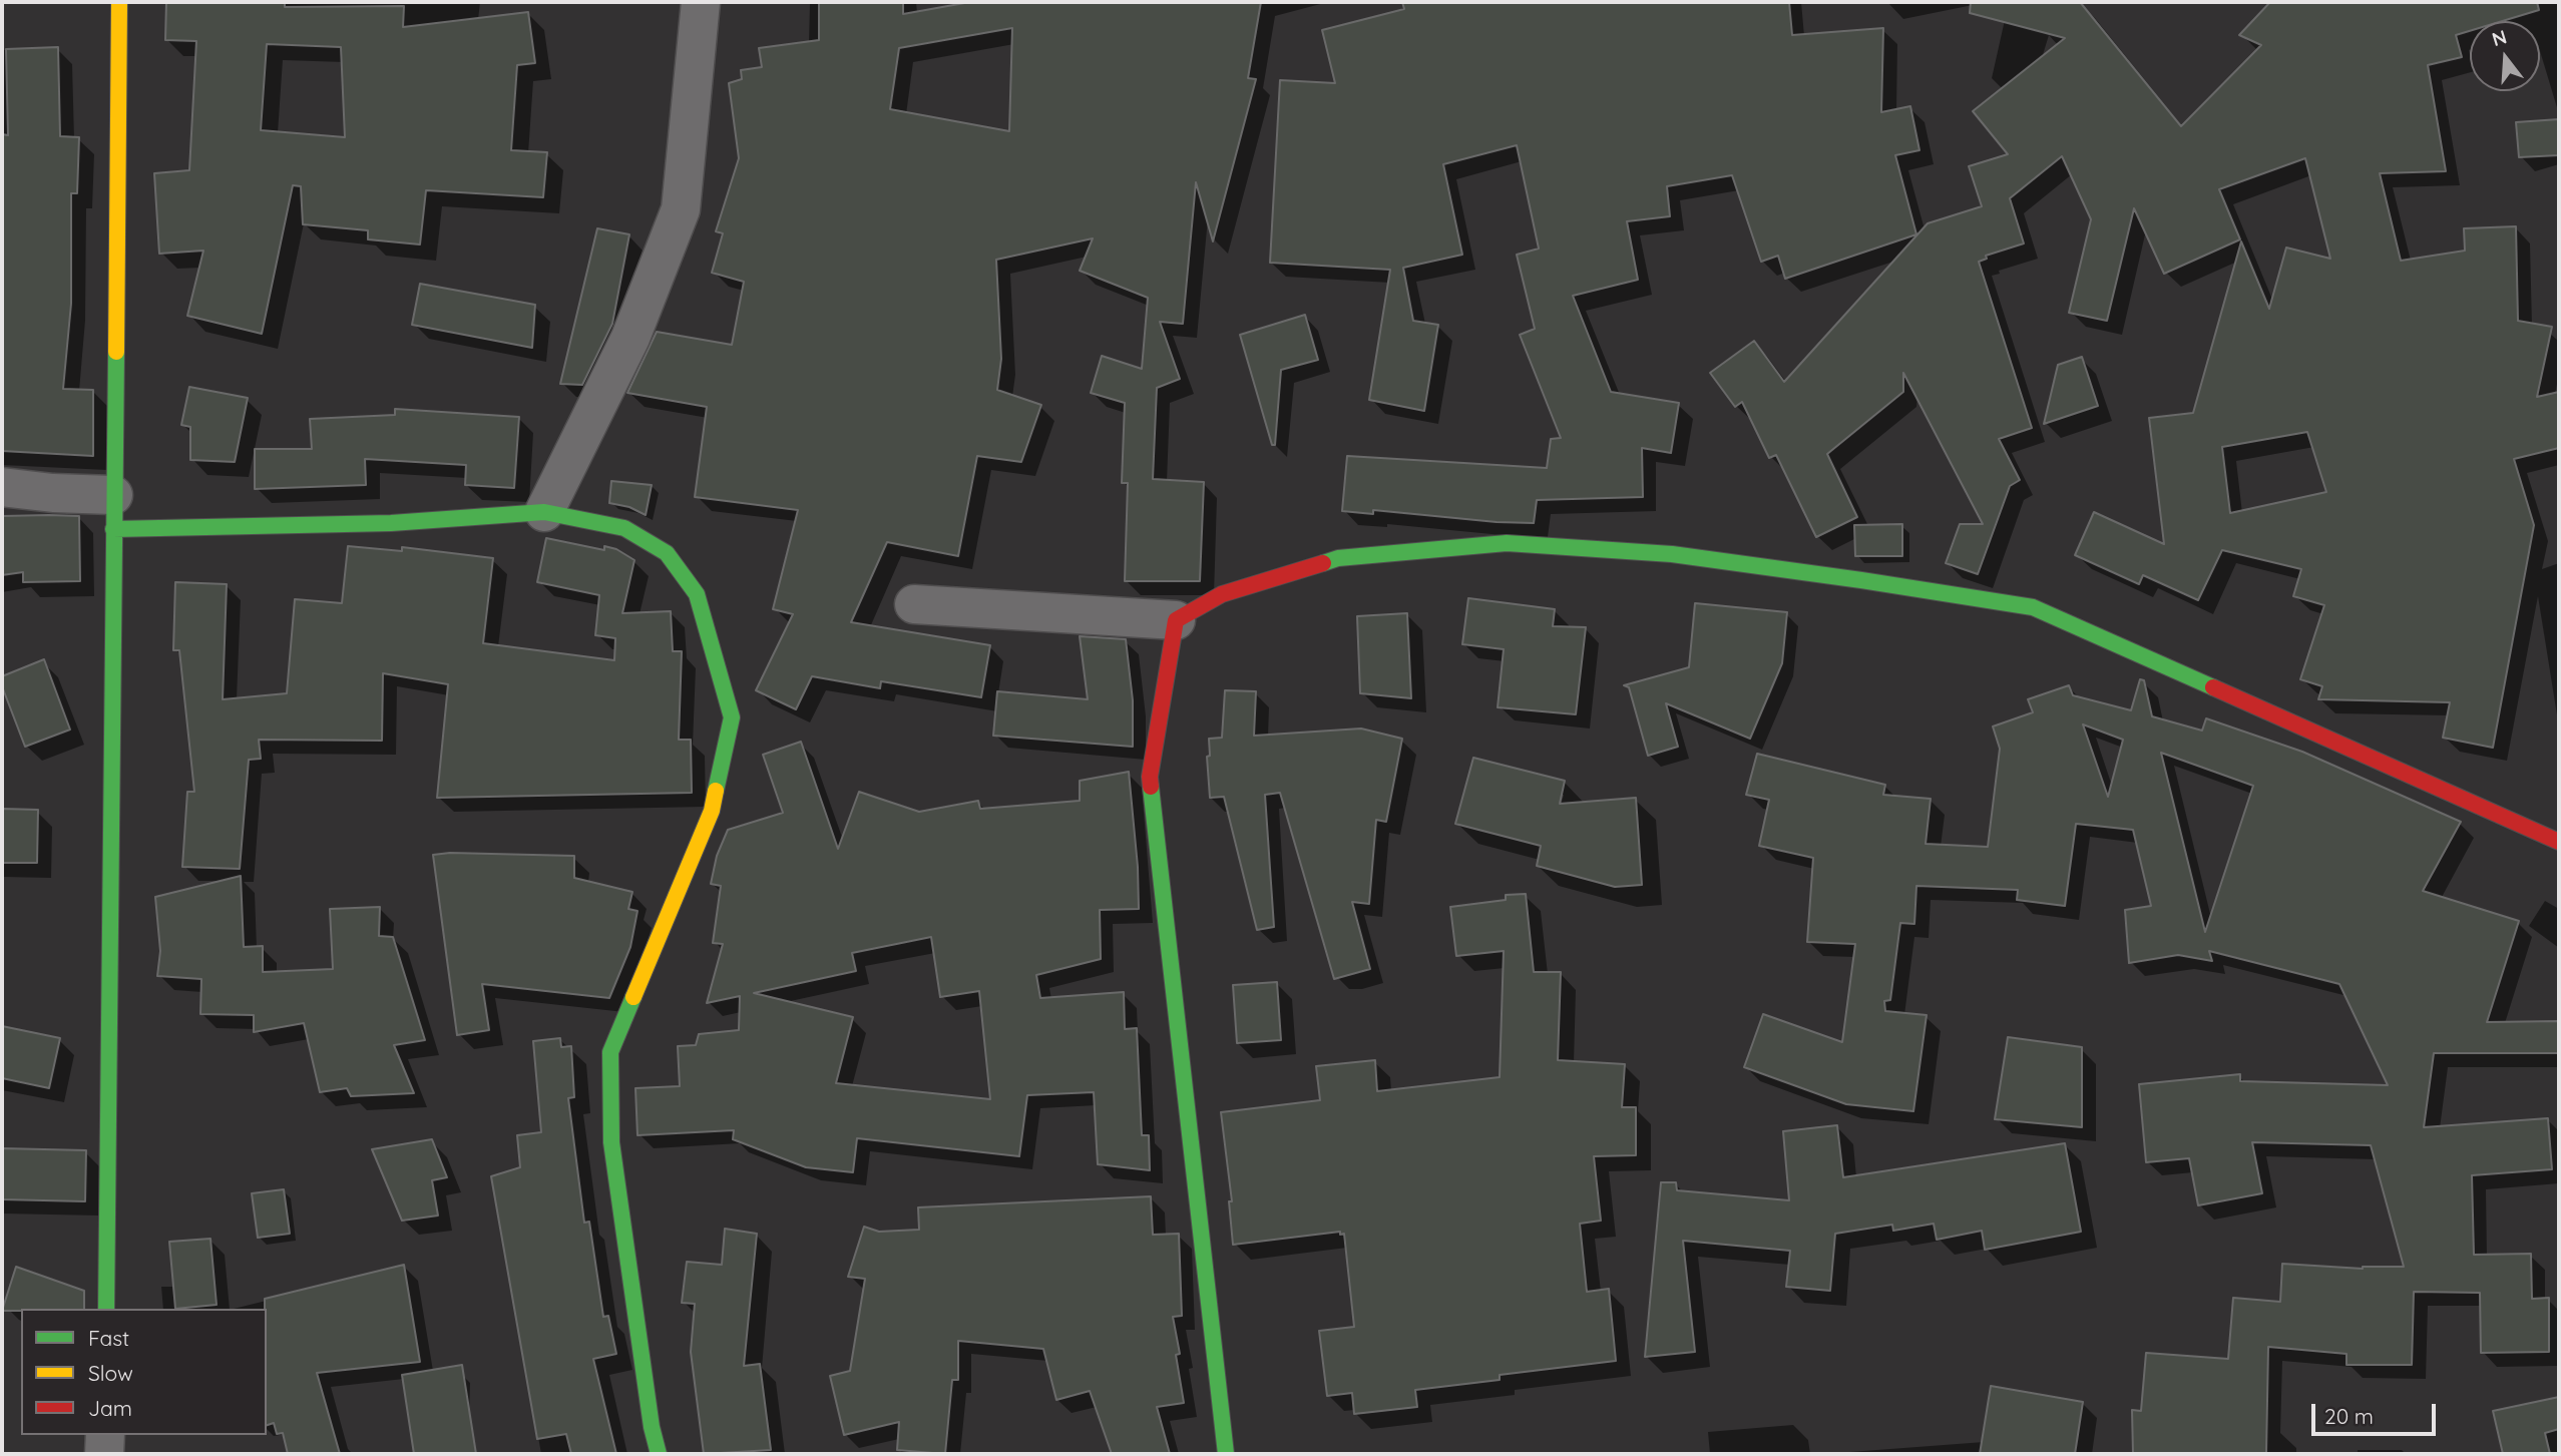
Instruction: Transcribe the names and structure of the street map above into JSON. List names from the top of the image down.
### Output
{
  "legend": ["Fast", "Slow", "Jam"],
  "scale_bar": "20 m",
  "north": "top"
}
